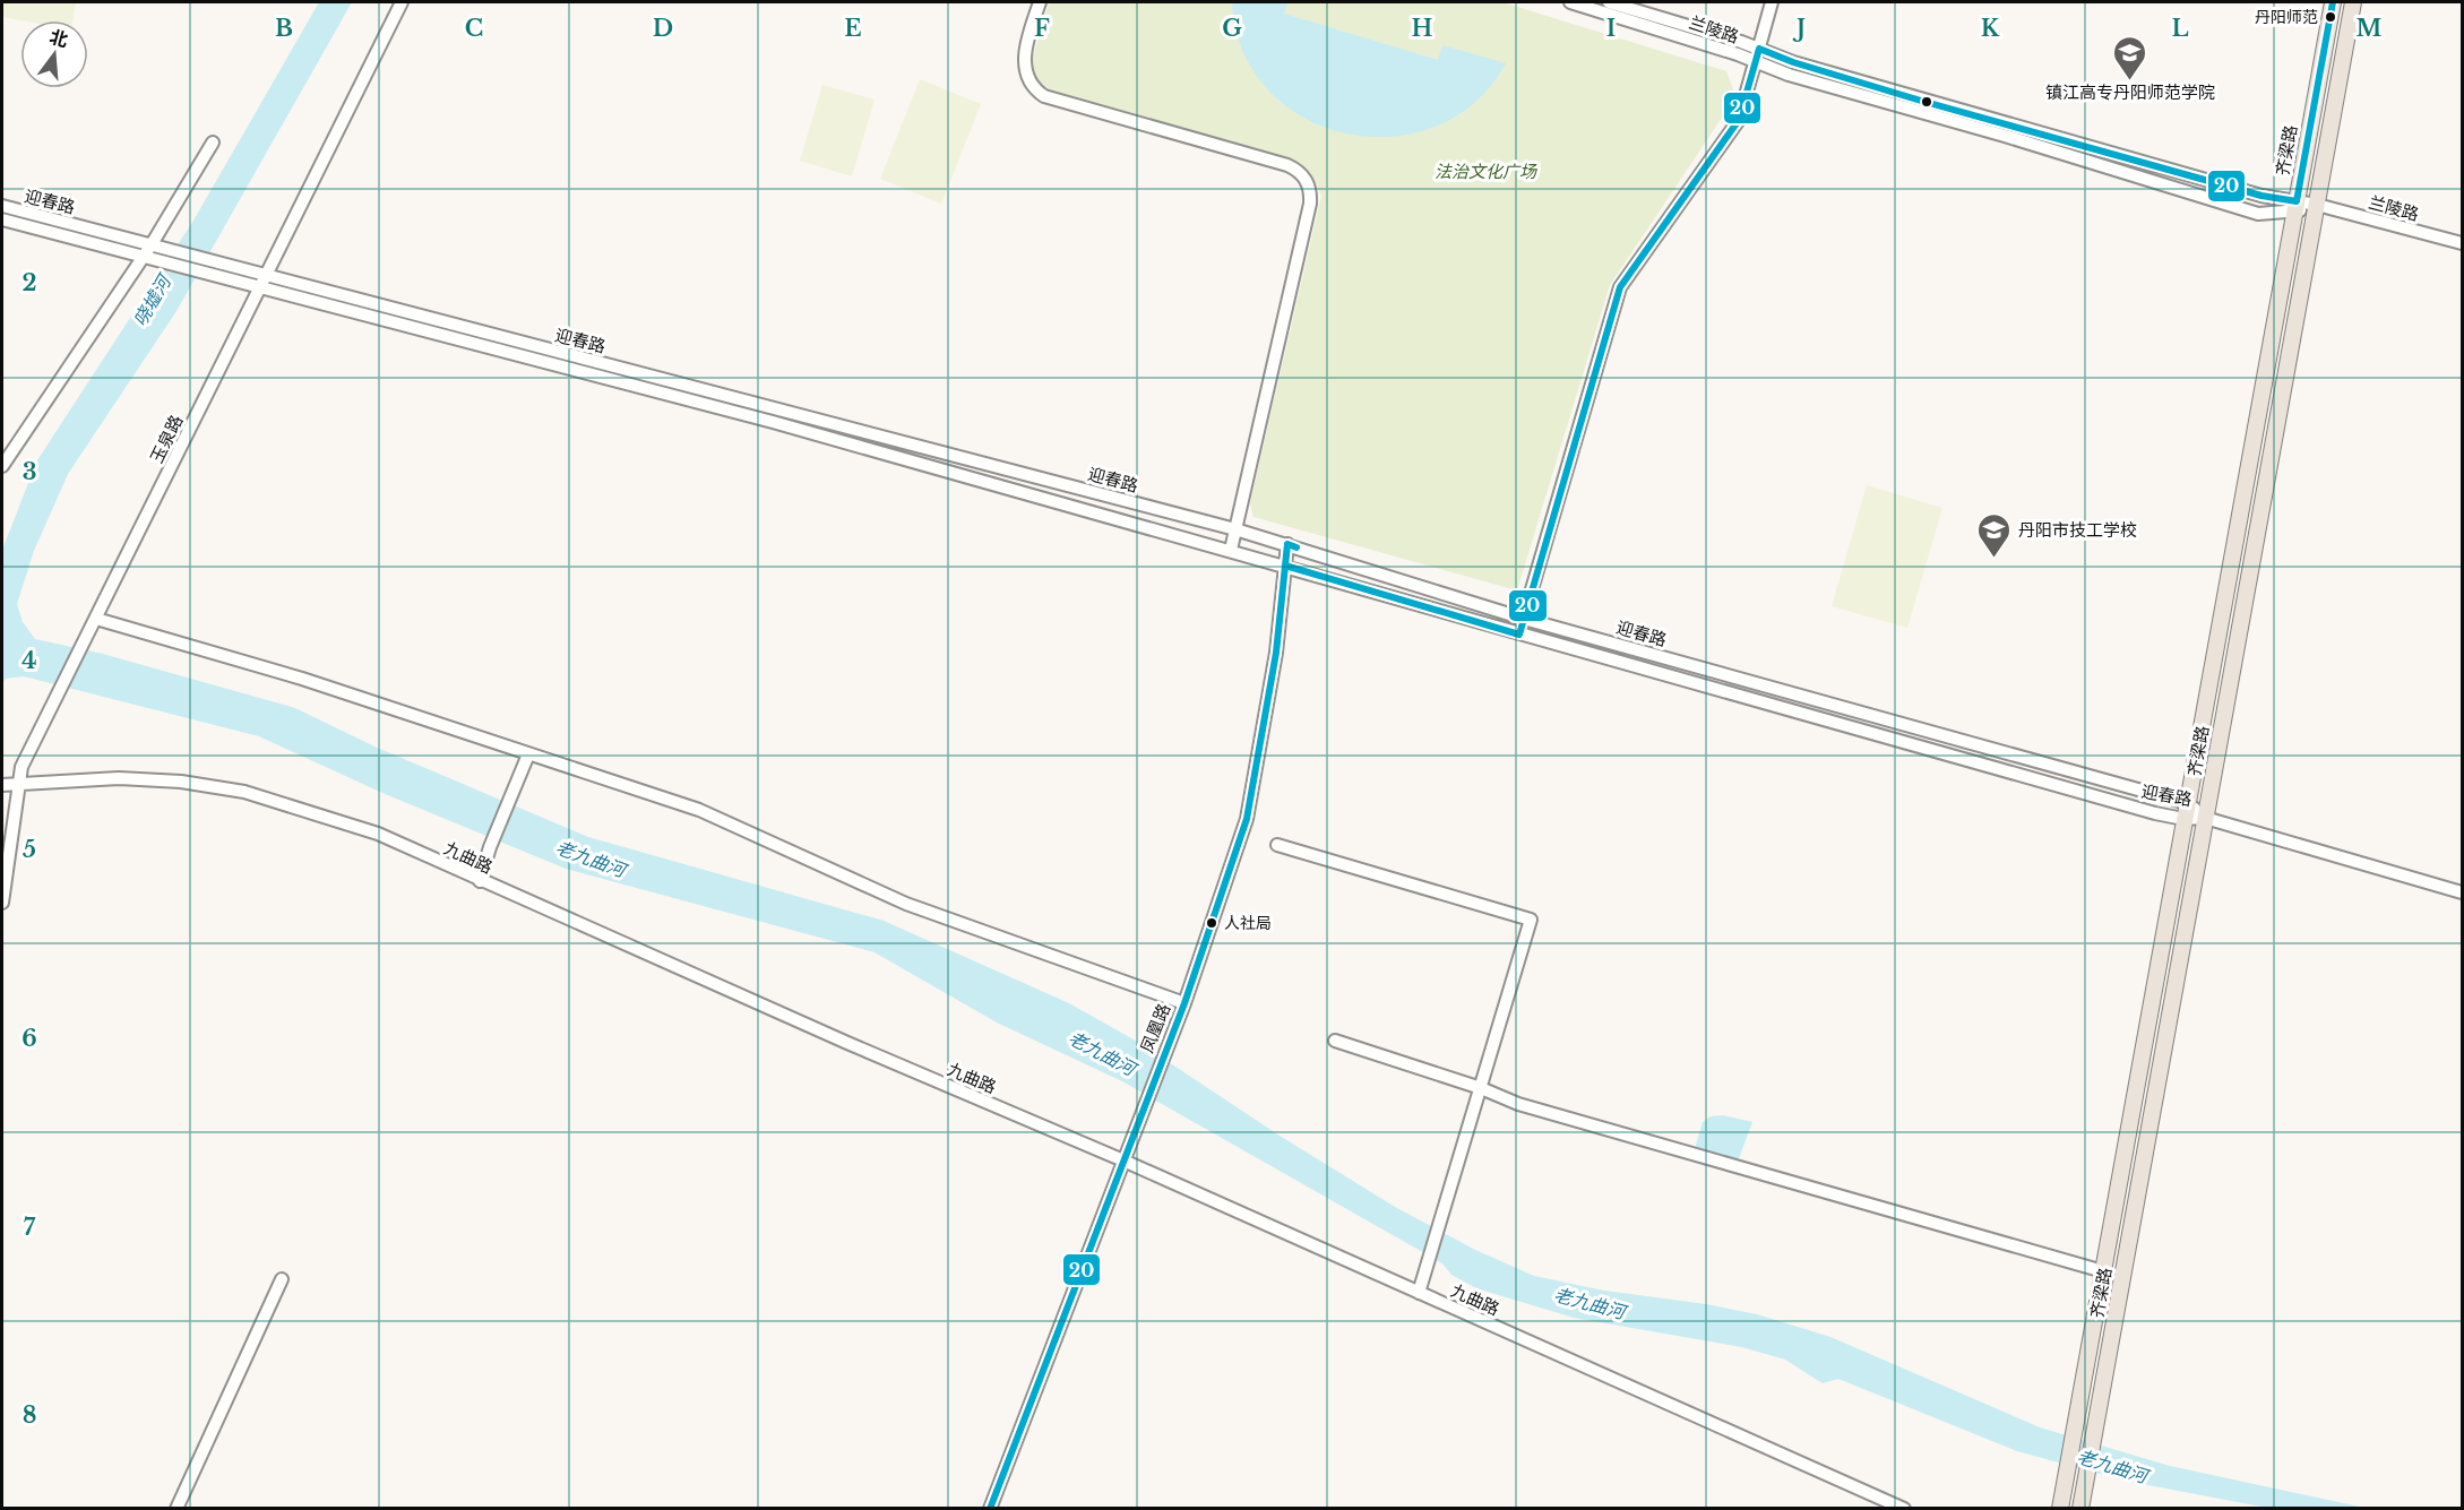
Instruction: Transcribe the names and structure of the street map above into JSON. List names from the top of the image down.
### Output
{
  "streets": {
    "main road": ["齐梁路"],
    "street": [
      "兰陵路",
      "迎春路",
      "玉泉路",
      "九曲路",
      "凤凰路"
    ]
  },
  "crossings": [
    ["兰陵路", "齐梁路"],
    ["齐梁路", "迎春路"],
    ["迎春路", "玉泉路"],
    ["迎春路", "凤凰路"],
    ["玉泉路", "九曲路"],
    ["九曲路", "凤凰路"]
  ],
  "water": ["哓墟河", "老九曲河"],
  "parks": ["法治文化广场"],
  "places": {
    "other": ["丹阳师范", "人社局"],
    "school or university": ["镇江高专丹阳师范学院", "丹阳市技工学校"]
  },
  "lines": ["transit line 20"],
  "north": "top",
  "grid": {
    "columns": [
      "B",
      "C",
      "D",
      "E",
      "F",
      "G",
      "H",
      "I",
      "J",
      "K",
      "L",
      "M"
    ],
    "rows": [
      "2",
      "3",
      "4",
      "5",
      "6",
      "7",
      "8"
    ]
  }
}
